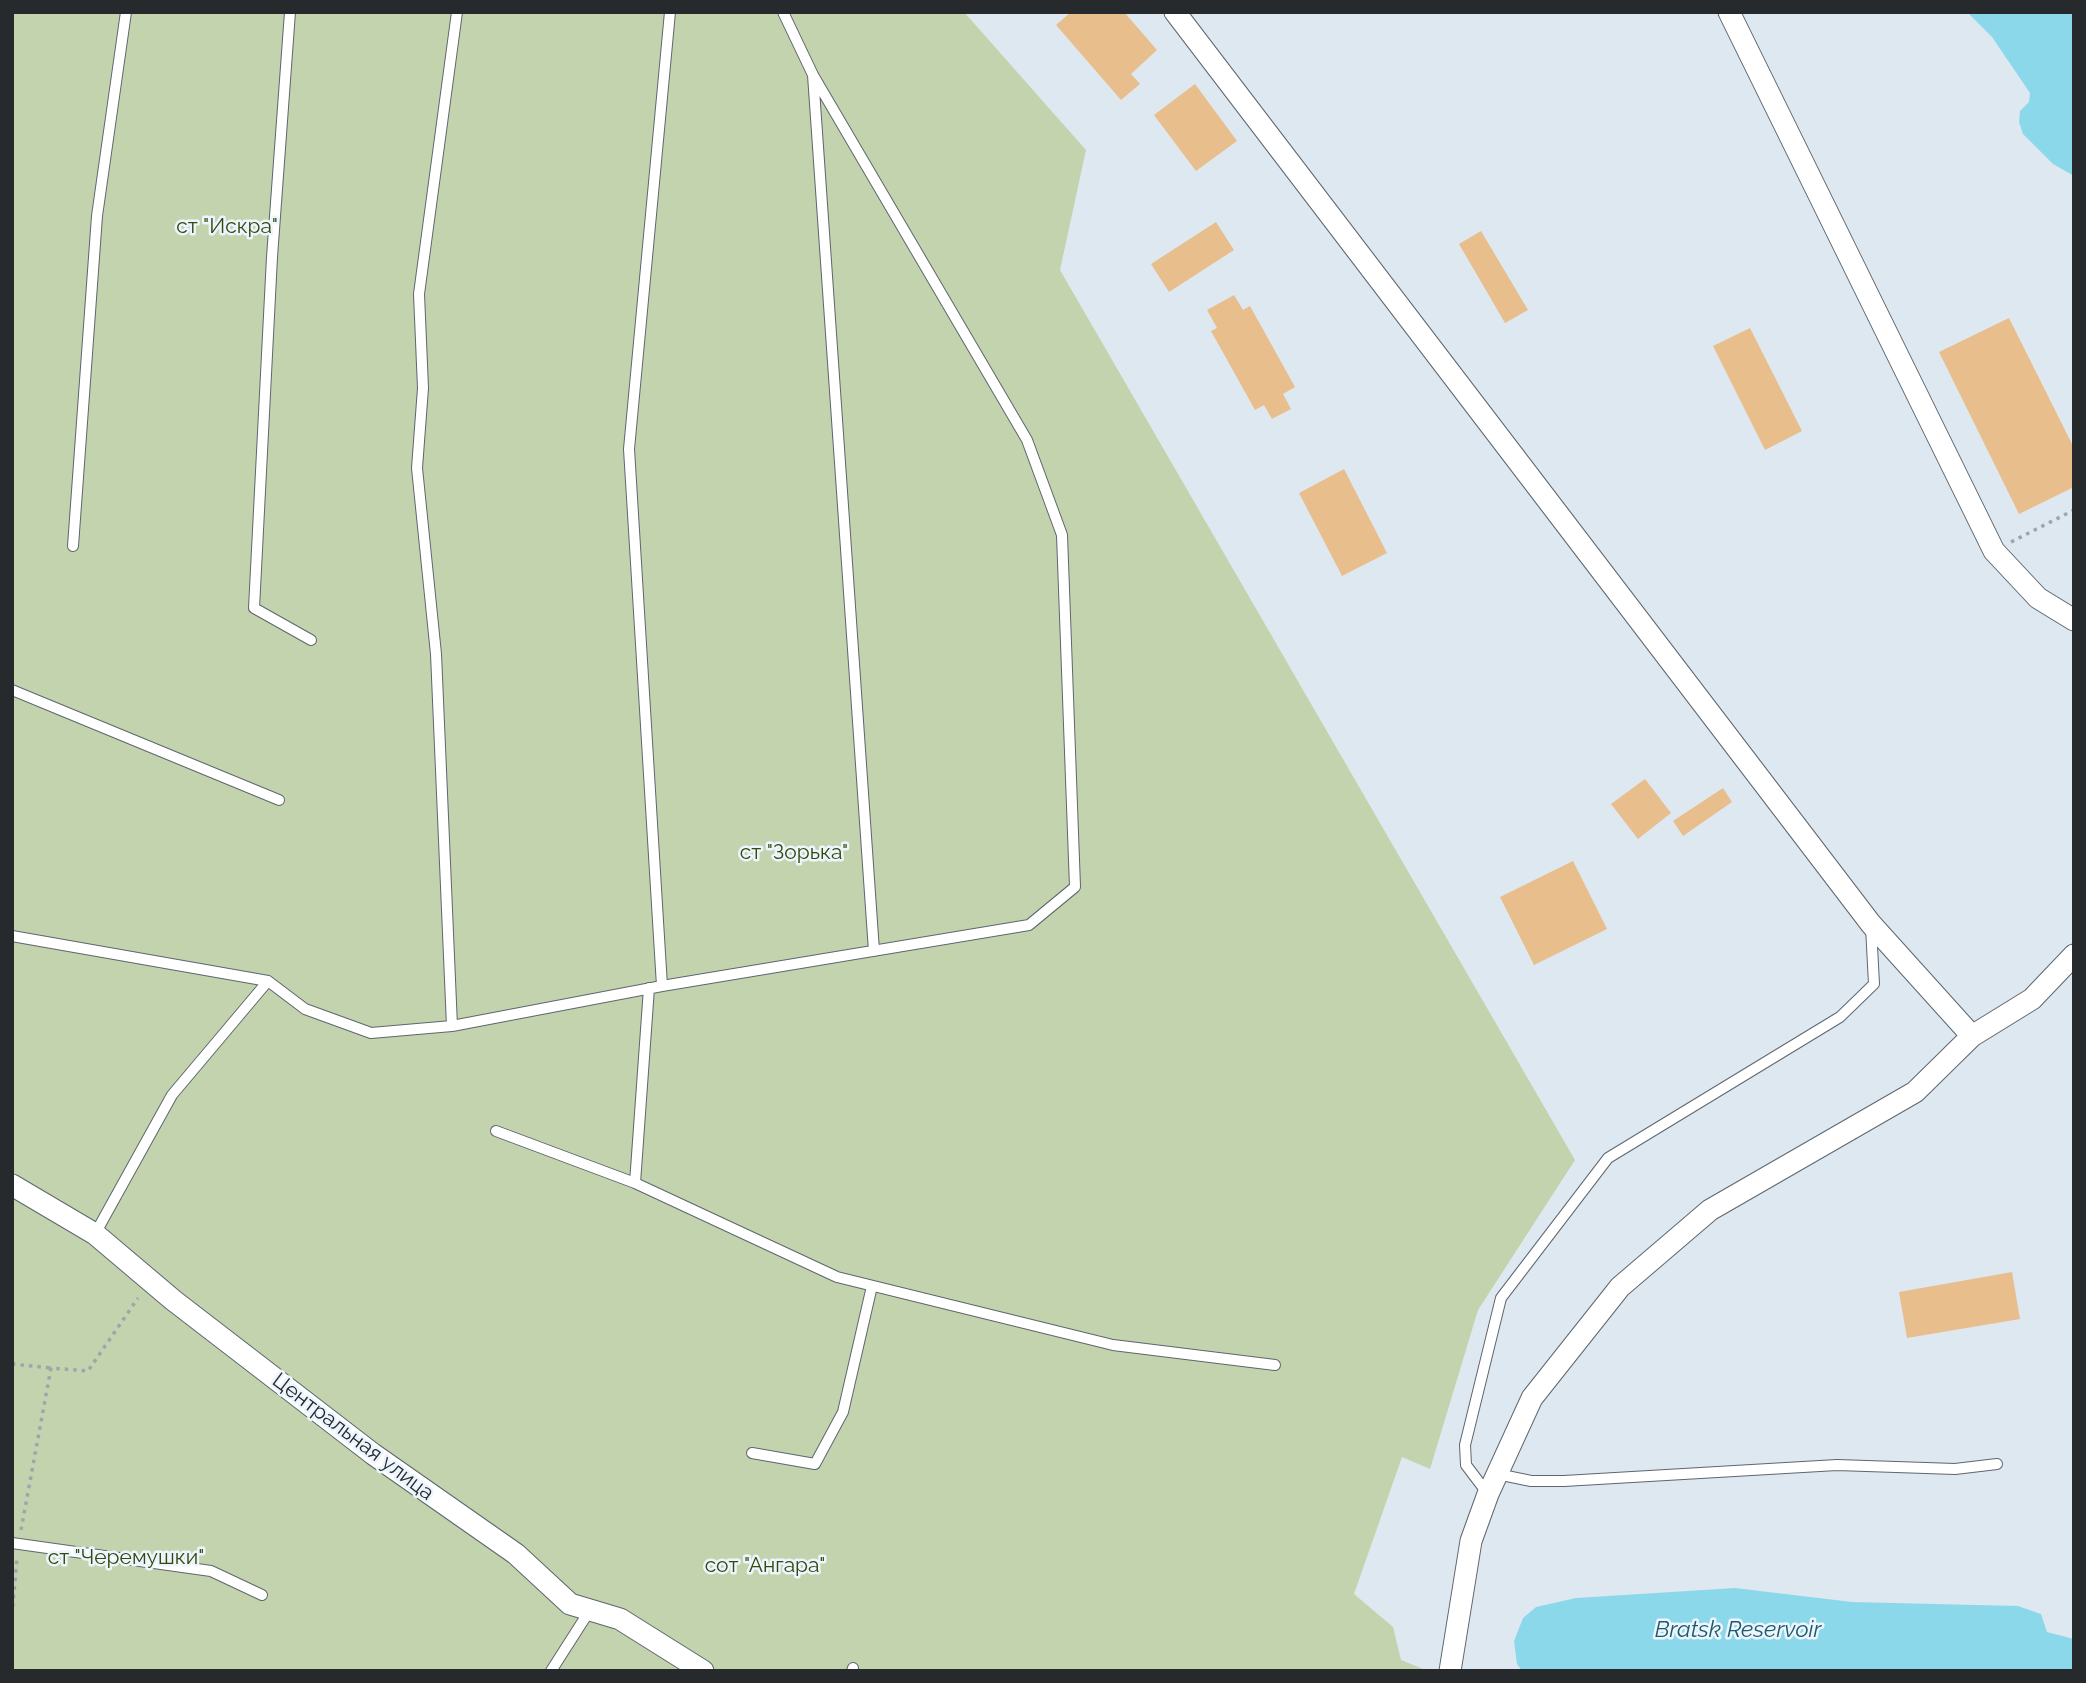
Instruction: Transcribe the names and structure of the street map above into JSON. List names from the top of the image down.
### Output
{
  "streets": {
    "street": ["Центральная улица"]
  },
  "water": ["Bratsk Reservoir"],
  "parks": [
    "ст \"Искра\"",
    "ст \"Зорька\"",
    "ст \"Черемушки\"",
    "сот \"Ангара\""
  ]
}
